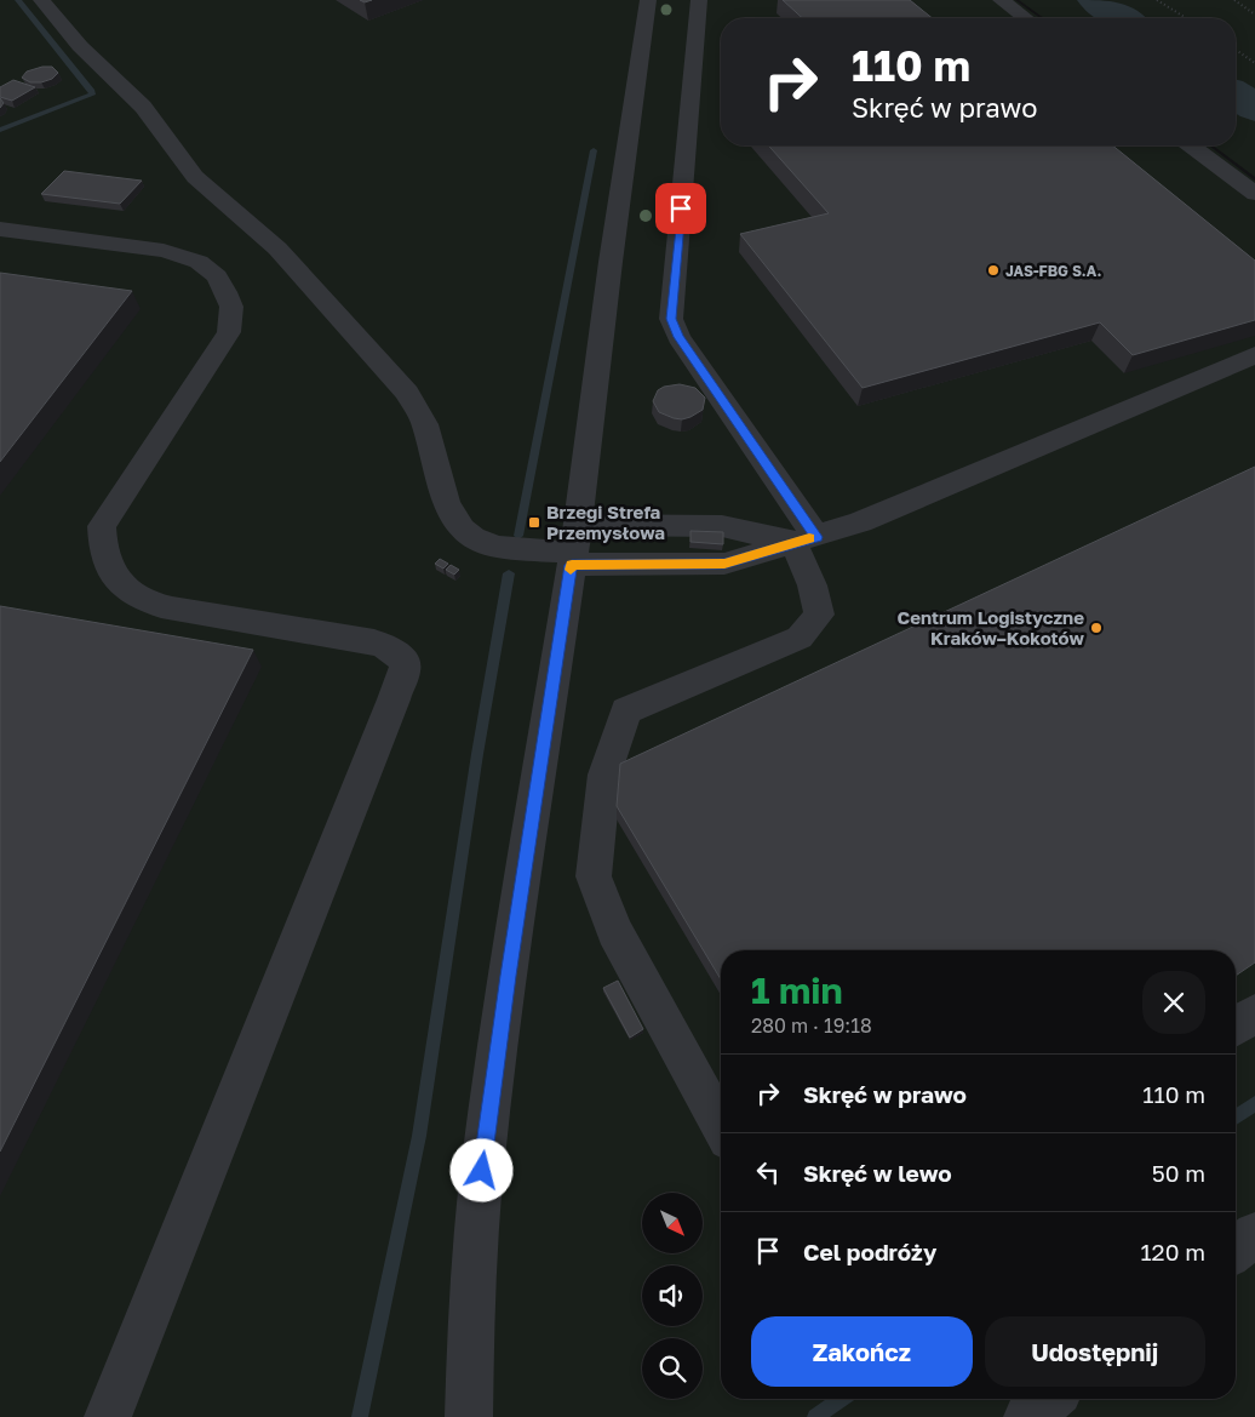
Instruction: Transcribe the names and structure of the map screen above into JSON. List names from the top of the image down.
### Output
{
  "places": {
    "other": ["JAS-FBG S.A.", "Centrum Logistyczne Kraków–Kokotów"],
    "transit": ["Brzegi Strefa Przemysłowa"]
  },
  "north": "bottom right",
  "page": {
    "turn": ["110 m", "Skręć w prawo"],
    "heading": ["1 min", "280 m · 19:18"],
    "list": [
      {
        "name": "Skręć w prawo",
        "value": "110 m"
      },
      {
        "name": "Skręć w lewo",
        "value": "50 m"
      },
      {
        "name": "Cel podróży",
        "value": "120 m"
      }
    ],
    "buttons": ["Zakończ", "Udostępnij"]
  }
}
